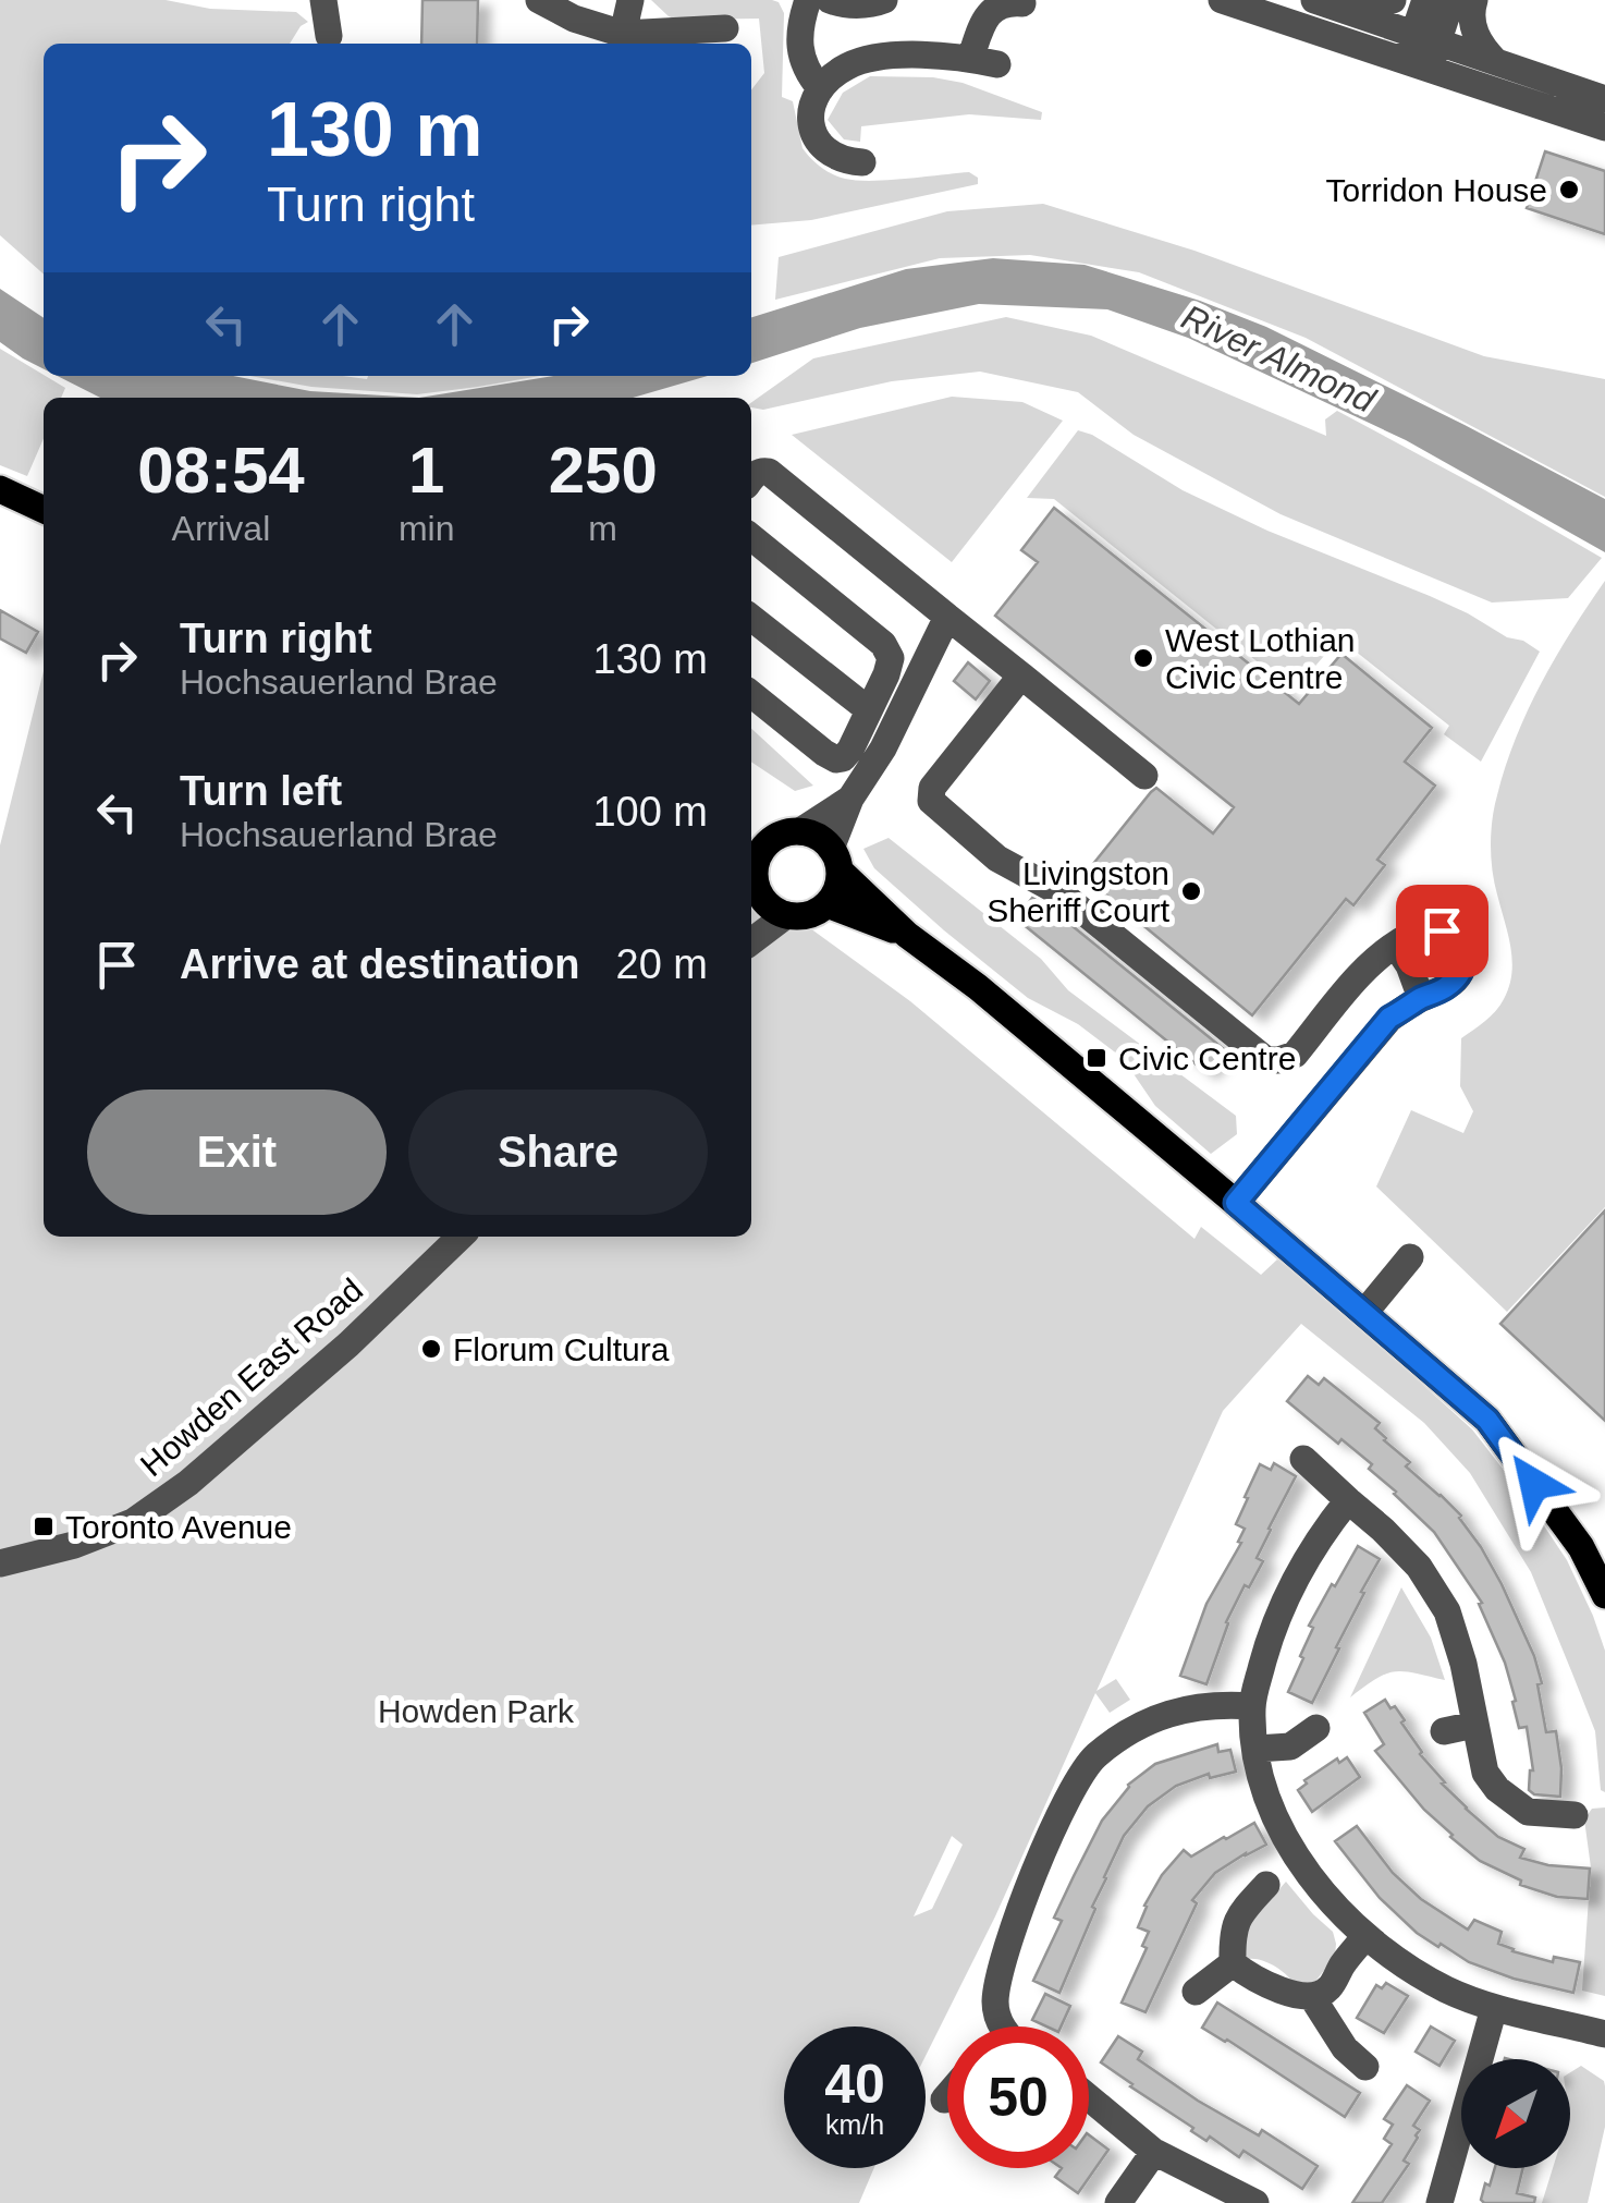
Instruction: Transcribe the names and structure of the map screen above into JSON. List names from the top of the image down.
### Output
{
  "streets": {
    "street": ["Howden East Road"]
  },
  "water": ["River Almond"],
  "parks": ["Howden Park"],
  "places": {
    "other": [
      "Torridon House",
      "West Lothian Civic Centre",
      "Livingston Sheriff Court",
      "Florum Cultura"
    ],
    "transit": ["Civic Centre", "Toronto Avenue"]
  },
  "north": "bottom left",
  "page": {
    "turn": ["130 m", "Turn right"],
    "eta": [
      "08:54",
      "Arrival",
      "1",
      "min",
      "250",
      "m"
    ],
    "list": [
      {
        "name": "Turn right",
        "note": "Hochsauerland Brae",
        "value": "130 m"
      },
      {
        "name": "Turn left",
        "note": "Hochsauerland Brae",
        "value": "100 m"
      },
      {
        "name": "Arrive at destination",
        "value": "20 m"
      }
    ],
    "buttons": ["Exit", "Share"],
    "speed": "40 km/h",
    "limit": "50"
  }
}
